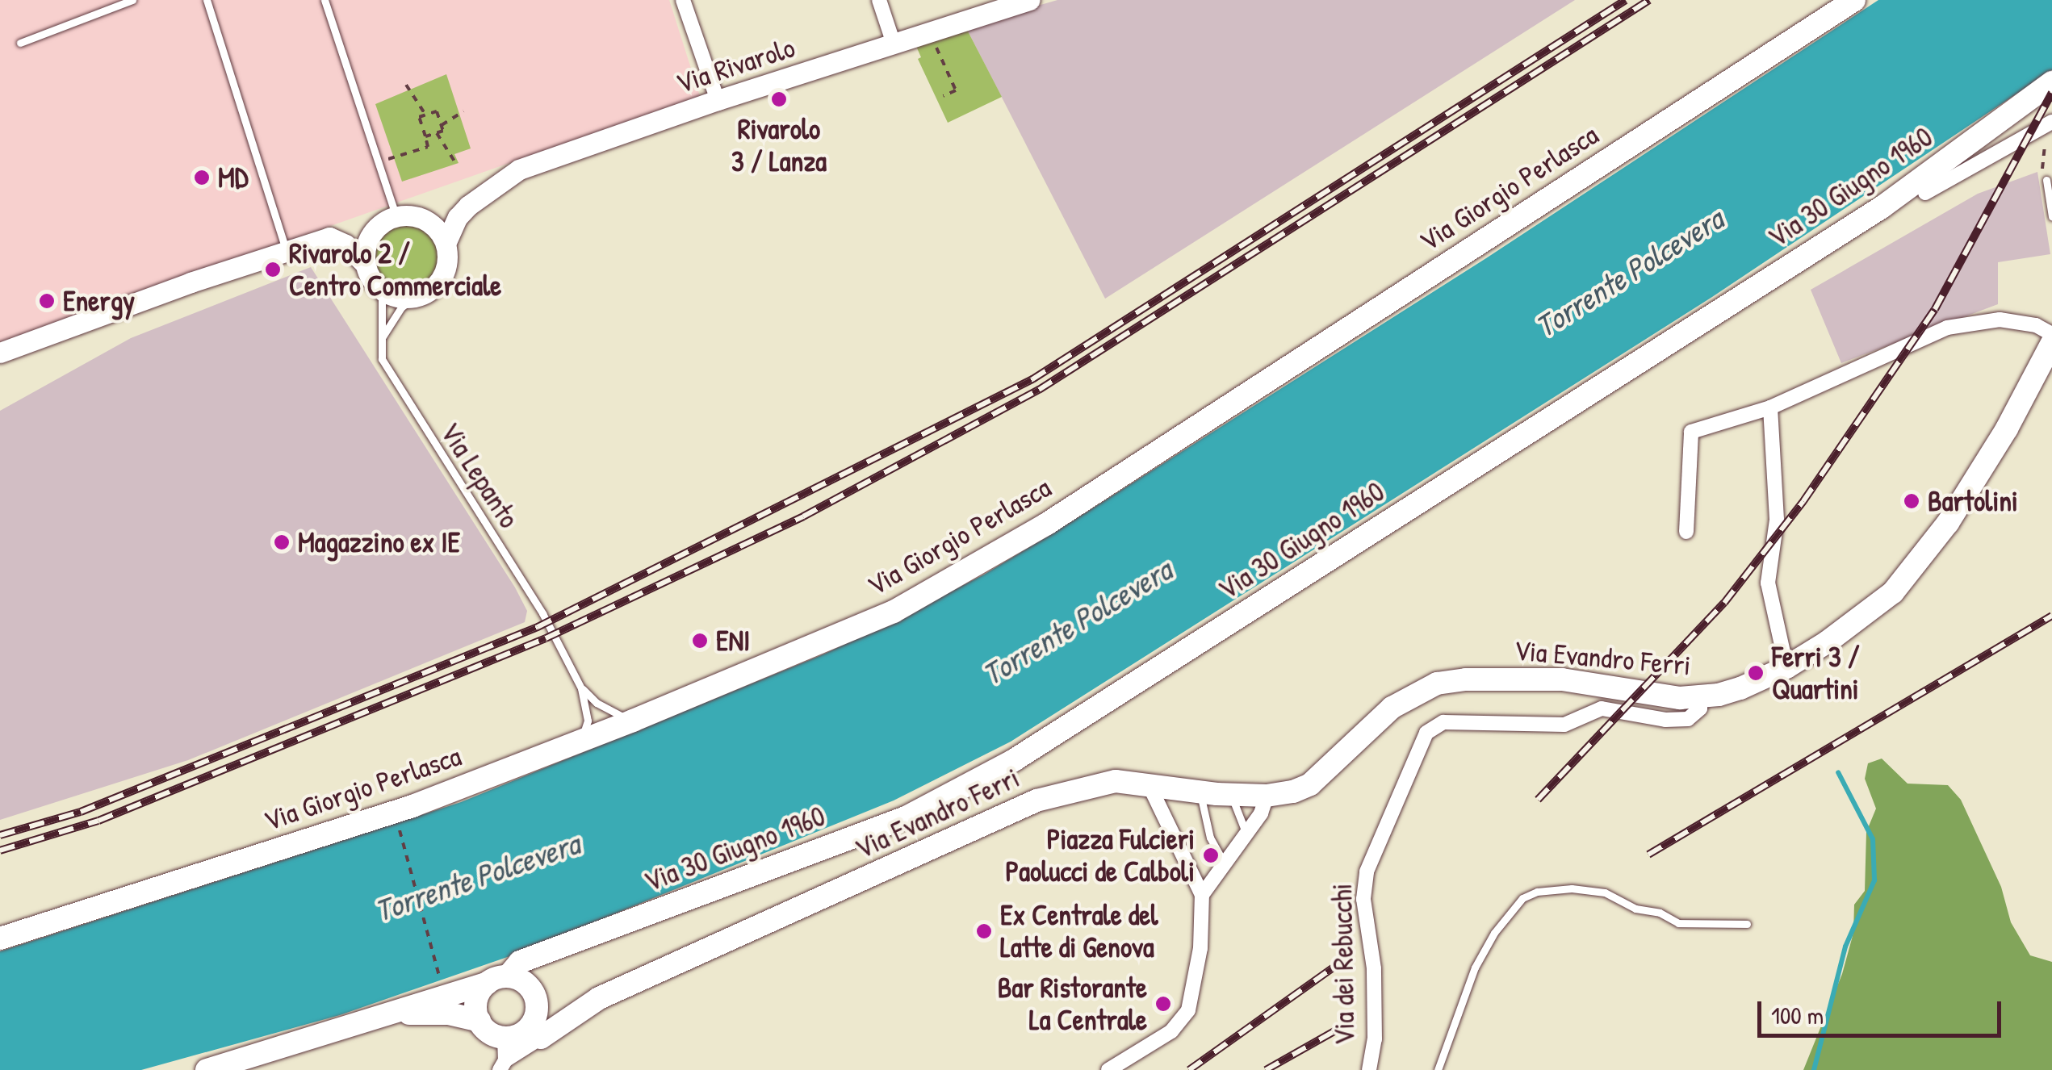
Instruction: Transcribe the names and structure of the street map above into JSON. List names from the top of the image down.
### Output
{
  "streets": {
    "main road": [
      "Via Rivarolo",
      "Via 30 Giugno 1960",
      "Via Giorgio Perlasca",
      "Via Evandro Ferri"
    ],
    "street": ["Via dei Rebucchi"],
    "lane": ["Via Lepanto"]
  },
  "crossings": [
    ["Via 30 Giugno 1960", "Via Evandro Ferri"],
    ["Via Evandro Ferri", "Via dei Rebucchi"]
  ],
  "water": ["Torrente Polcevera"],
  "places": [
    "Rivarolo 3 / Lanza",
    "MD",
    "Rivarolo 2 / Centro Commerciale",
    "Energy",
    "Bartolini",
    "Magazzino ex IE",
    "ENI",
    "Ferri 3 / Quartini",
    "Piazza Fulcieri Paolucci de Calboli",
    "Ex Centrale del Latte di Genova",
    "Bar Ristorante La Centrale"
  ],
  "scale_bar": "100 m"
}
